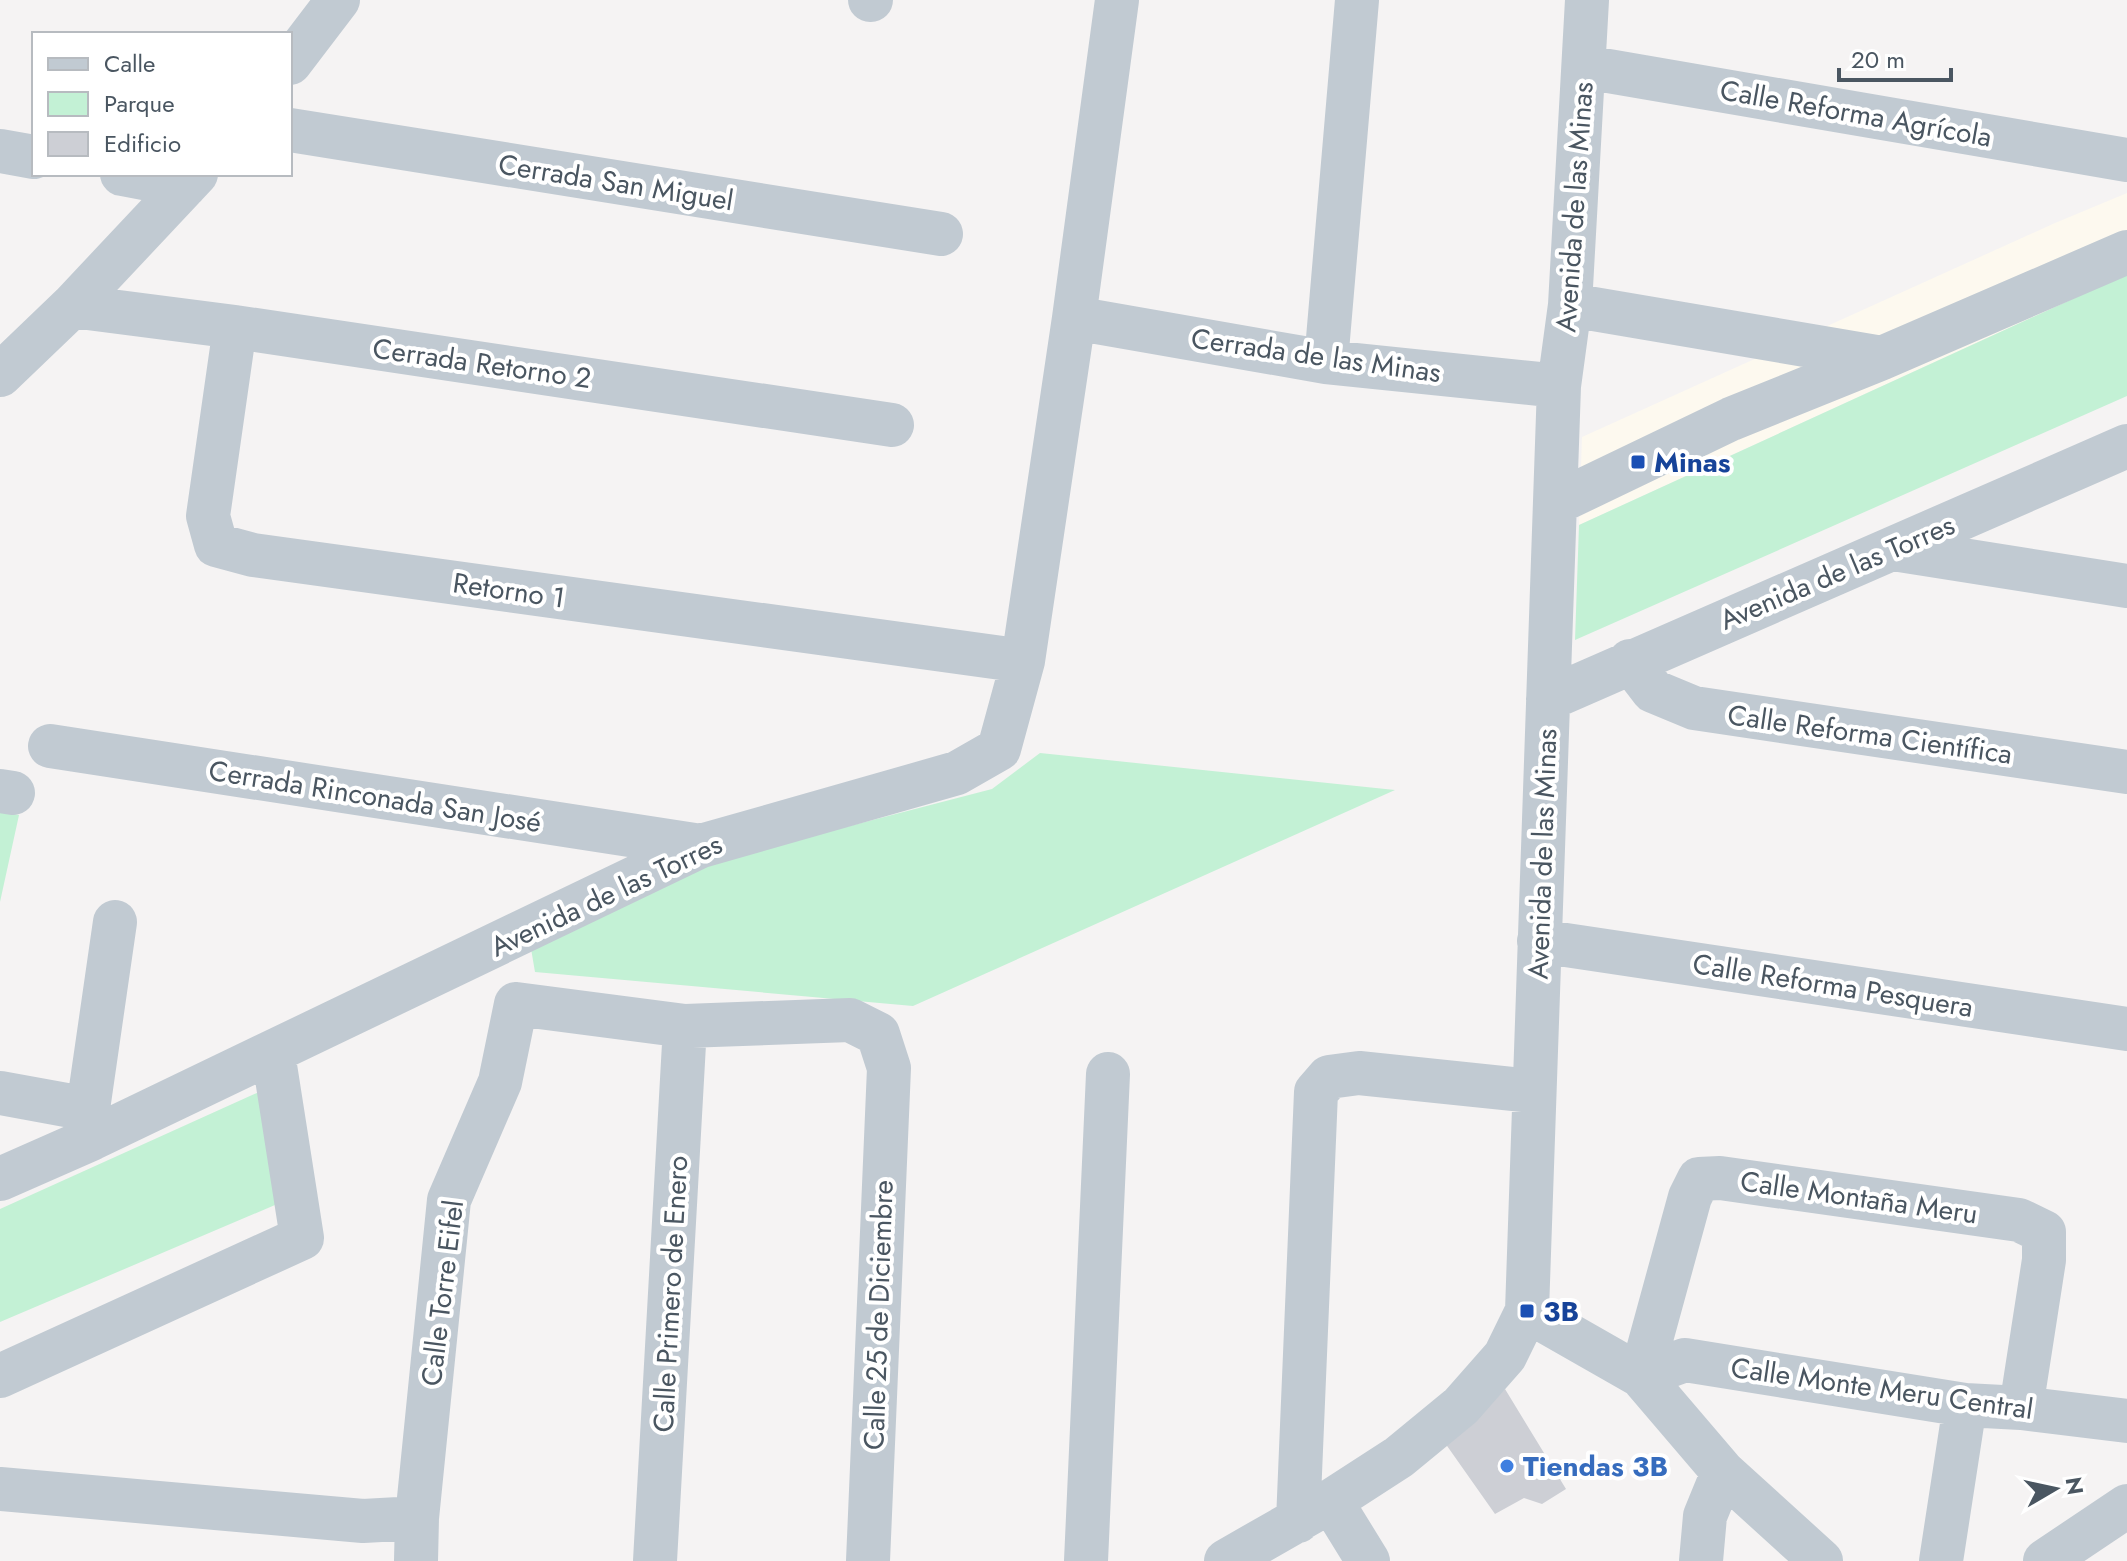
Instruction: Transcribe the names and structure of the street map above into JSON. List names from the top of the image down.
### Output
{
  "streets": {
    "street": [
      "Calle Reforma Agrícola",
      "Cerrada San Miguel",
      "Avenida de las Minas",
      "Cerrada de las Minas",
      "Cerrada Retorno 2",
      "Avenida de las Torres",
      "Retorno 1",
      "Calle Reforma Científica",
      "Cerrada Rinconada San José",
      "Calle Reforma Pesquera",
      "Calle Montaña Meru",
      "Calle Torre Eifel",
      "Calle Primero de Enero",
      "Calle 25 de Diciembre",
      "Calle Monte Meru Central"
    ]
  },
  "crossings": [
    ["Calle Reforma Agrícola", "Avenida de las Minas"],
    ["Avenida de las Minas", "Cerrada de las Minas"],
    ["Avenida de las Minas", "Avenida de las Torres"],
    ["Avenida de las Minas", "Calle Reforma Pesquera"],
    ["Cerrada Retorno 2", "Retorno 1"],
    ["Avenida de las Torres", "Retorno 1"],
    ["Avenida de las Torres", "Calle Reforma Científica"],
    ["Avenida de las Torres", "Cerrada Rinconada San José"],
    ["Calle Montaña Meru", "Calle Monte Meru Central"],
    ["Calle Primero de Enero", "Calle 25 de Diciembre"]
  ],
  "places": {
    "transit": ["Minas", "3B"],
    "other": ["Tiendas 3B"]
  },
  "legend": ["Calle", "Parque", "Edificio"],
  "scale_bar": "20 m",
  "north": "right"
}
